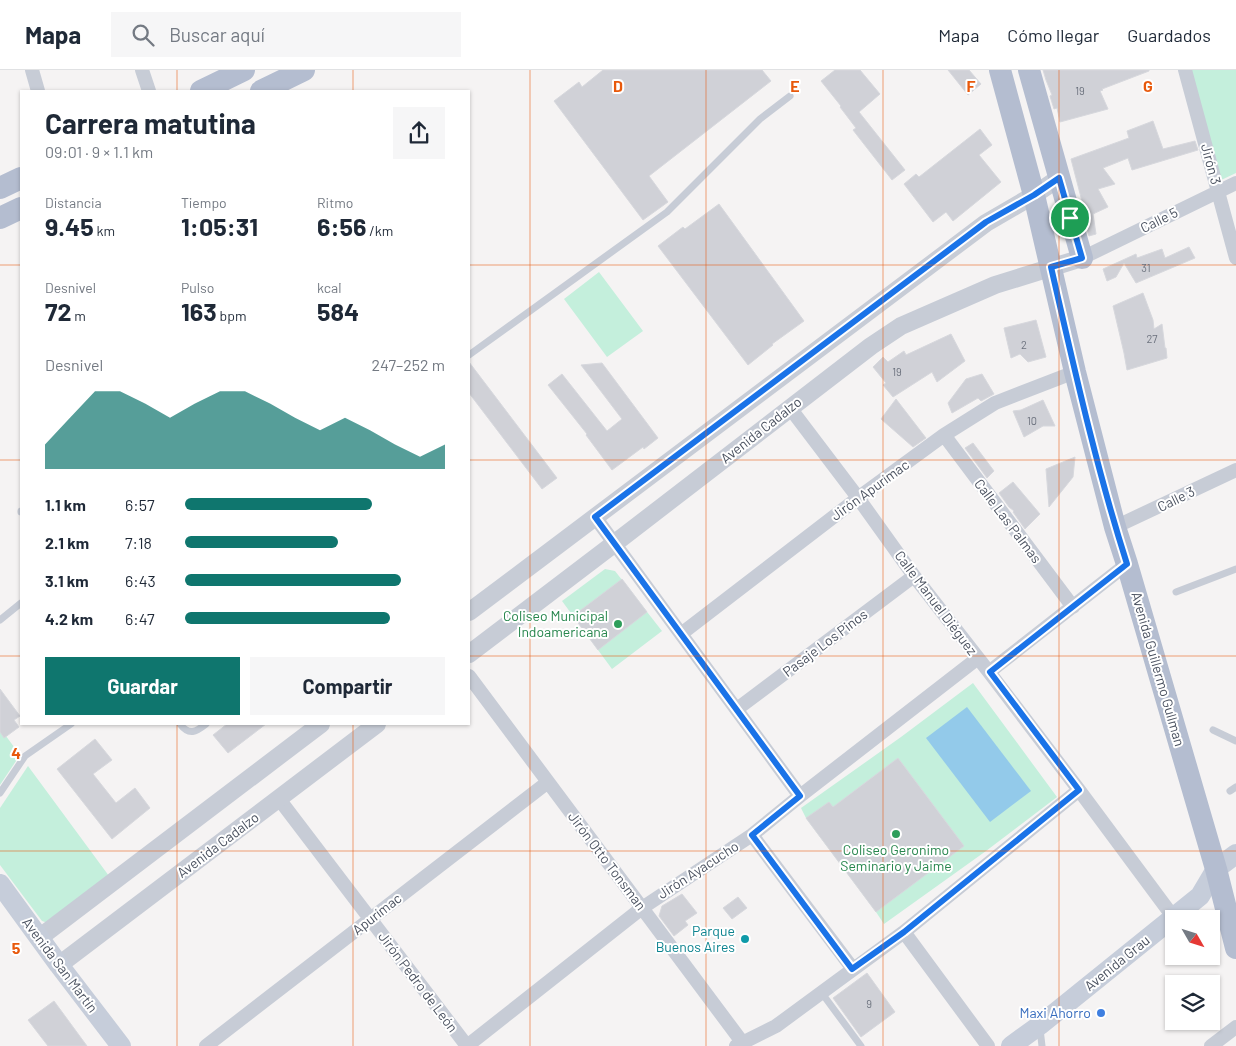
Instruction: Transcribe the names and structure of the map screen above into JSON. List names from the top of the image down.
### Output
{
  "streets": {
    "main road": ["Avenida Guillermo Gullman", "Avenida Grau", "Avenida San Martín"],
    "street": [
      "Jirón 3",
      "Calle 5",
      "Avenida Cadalzo",
      "Jirón Apurímac",
      "Calle 3",
      "Calle Las Palmas",
      "Calle Manuel Diéguez",
      "Pasaje Los Pinos",
      "Jirón Otto Tonsman",
      "Jirón Ayacucho",
      "Apurímac",
      "Jirón Pedro de León"
    ]
  },
  "crossings": [
    ["Jirón 3", "Calle 5"],
    ["Calle 5", "Avenida Cadalzo"],
    ["Avenida Cadalzo", "Calle Manuel Diéguez"],
    ["Avenida Cadalzo", "Avenida Guillermo Gullman"],
    ["Avenida Cadalzo", "Avenida San Martín"],
    ["Avenida Cadalzo", "Jirón Pedro de León"],
    ["Jirón Apurímac", "Calle Las Palmas"],
    ["Jirón Apurímac", "Calle Manuel Diéguez"],
    ["Jirón Apurímac", "Avenida Guillermo Gullman"],
    ["Calle 3", "Avenida Guillermo Gullman"],
    ["Calle Manuel Diéguez", "Pasaje Los Pinos"],
    ["Calle Manuel Diéguez", "Jirón Ayacucho"],
    ["Avenida Guillermo Gullman", "Avenida Grau"],
    ["Jirón Otto Tonsman", "Jirón Ayacucho"],
    ["Jirón Otto Tonsman", "Apurímac"],
    ["Jirón Ayacucho", "Jirón Pedro de León"],
    ["Apurímac", "Jirón Pedro de León"]
  ],
  "places": [
    "Coliseo Municipal Indoamericana",
    "Coliseo Geronimo Seminario y Jaime",
    "Parque Buenos Aires",
    "Maxi Ahorro"
  ],
  "house_numbers": [
    "19",
    "31",
    "27",
    "2",
    "19",
    "10",
    "9"
  ],
  "north": "bottom right",
  "page": {
    "header": "Mapa",
    "search": "Buscar aquí",
    "nav": ["Mapa", "Cómo llegar", "Guardados"],
    "heading": ["Carrera matutina", "09:01 · 9 × 1.1 km"],
    "stats": [
      ["Distancia", "9.45 km"],
      ["Tiempo", "1:05:31"],
      ["Ritmo", "6:56 /km"],
      ["Desnivel", "72 m"],
      ["Pulso", "163 bpm"],
      ["kcal", "584"]
    ],
    "chart": ["Desnivel", "247–252 m"],
    "list": [
      {
        "name": "1.1 km",
        "note": "6:57"
      },
      {
        "name": "2.1 km",
        "note": "7:18"
      },
      {
        "name": "3.1 km",
        "note": "6:43"
      },
      {
        "name": "4.2 km",
        "note": "6:47"
      }
    ],
    "buttons": ["Guardar", "Compartir"]
  },
  "grid": {
    "columns": [
      "D",
      "E",
      "F",
      "G"
    ],
    "rows": ["4", "5"]
  }
}
